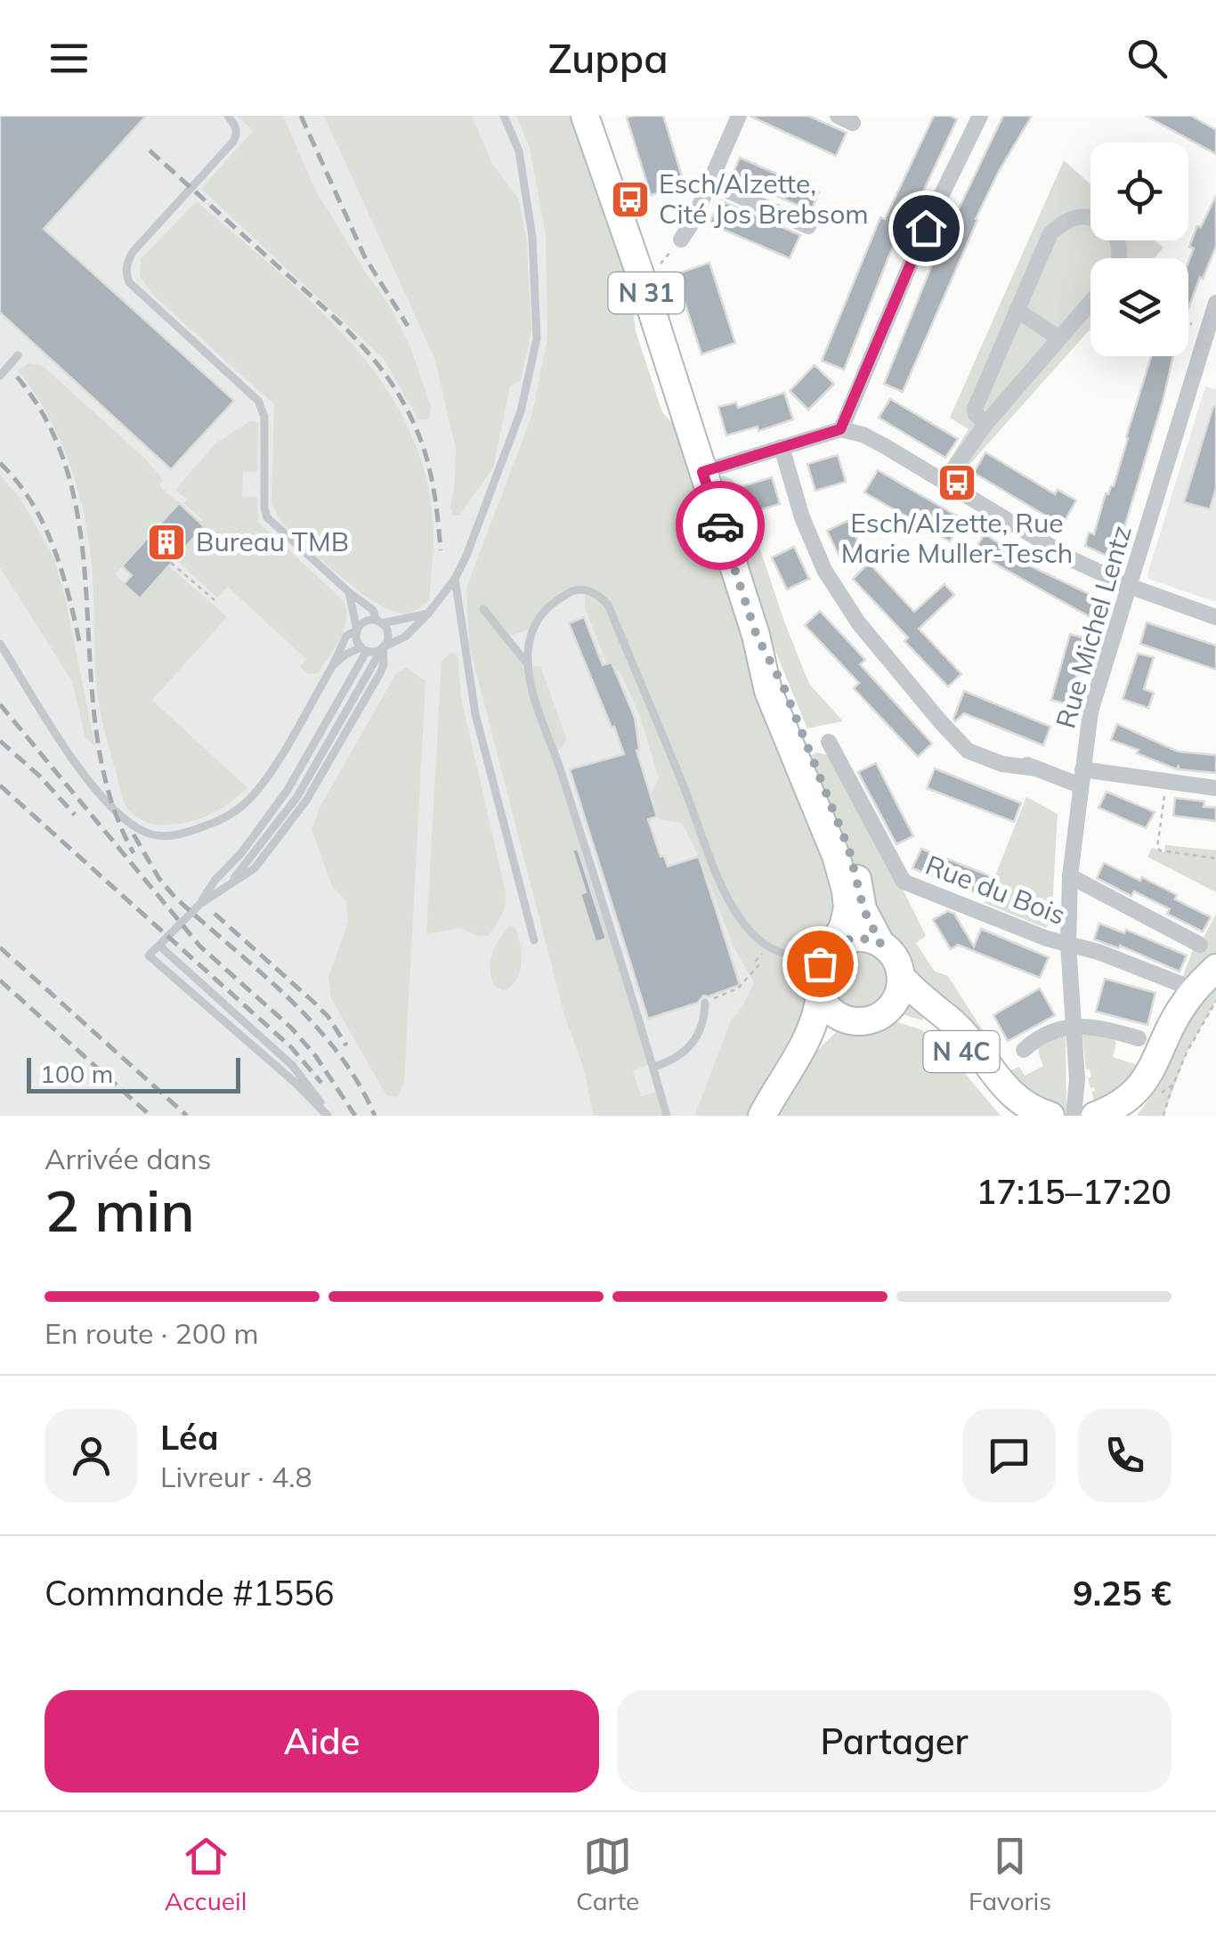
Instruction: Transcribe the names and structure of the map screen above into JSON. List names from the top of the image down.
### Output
{
  "streets": {
    "main road": ["N 31", "N 4C"],
    "street": ["Rue Michel Lentz", "Rue du Bois"]
  },
  "crossings": [
    ["N 31", "N 4C"],
    ["Rue Michel Lentz", "Rue du Bois"]
  ],
  "places": {
    "bus stop": ["Esch/Alzette, Cité Jos Brebsom", "Esch/Alzette, Rue Marie Muller-Tesch"],
    "building": ["Bureau TMB"]
  },
  "scale_bar": "100 m",
  "page": {
    "header": "Zuppa",
    "scale": "100 m",
    "heading": ["2 min", "Arrivée dans", "17:15–17:20"],
    "panel": [
      "Léa",
      "Livreur · 4.8",
      "Commande #1556",
      "9.25 €"
    ],
    "bar": "En route · 200 m",
    "buttons": ["Aide", "Partager"],
    "tabs": ["Accueil", "Carte", "Favoris"]
  }
}
